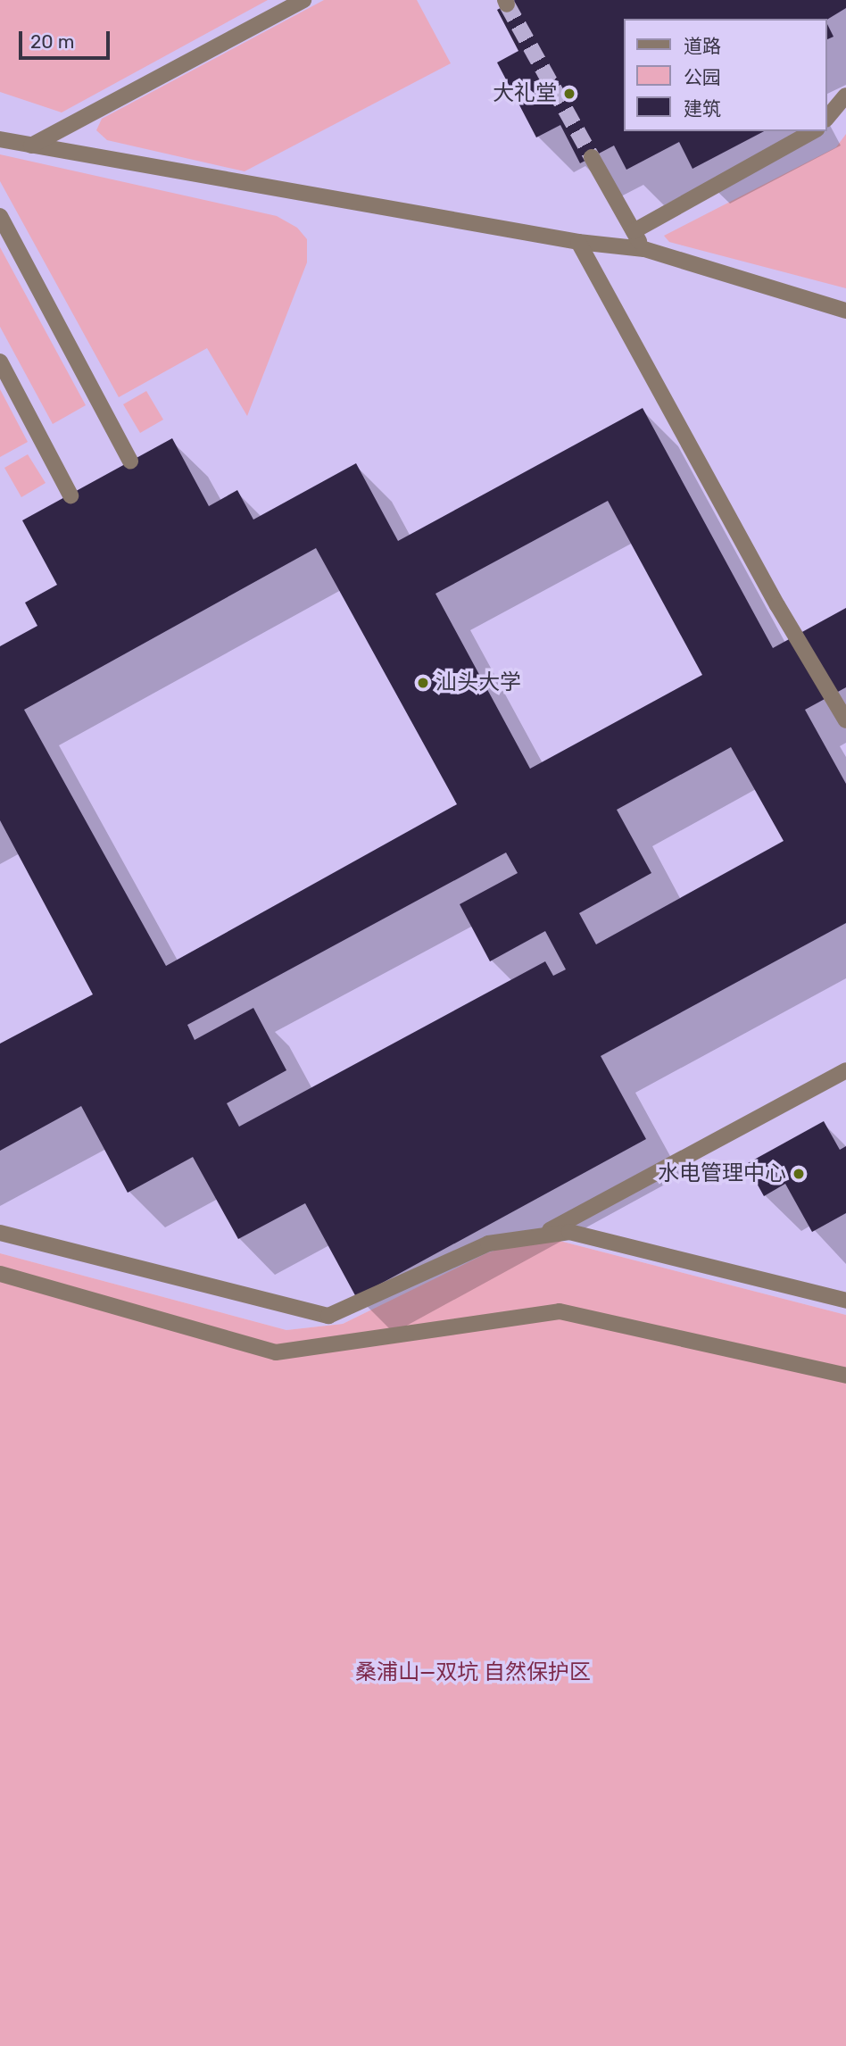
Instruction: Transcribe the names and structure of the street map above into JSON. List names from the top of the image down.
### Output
{
  "parks": ["桑浦山—双坑 自然保护区"],
  "places": ["大礼堂", "汕头大学", "水电管理中心"],
  "legend": ["道路", "公园", "建筑"],
  "scale_bar": "20 m"
}
